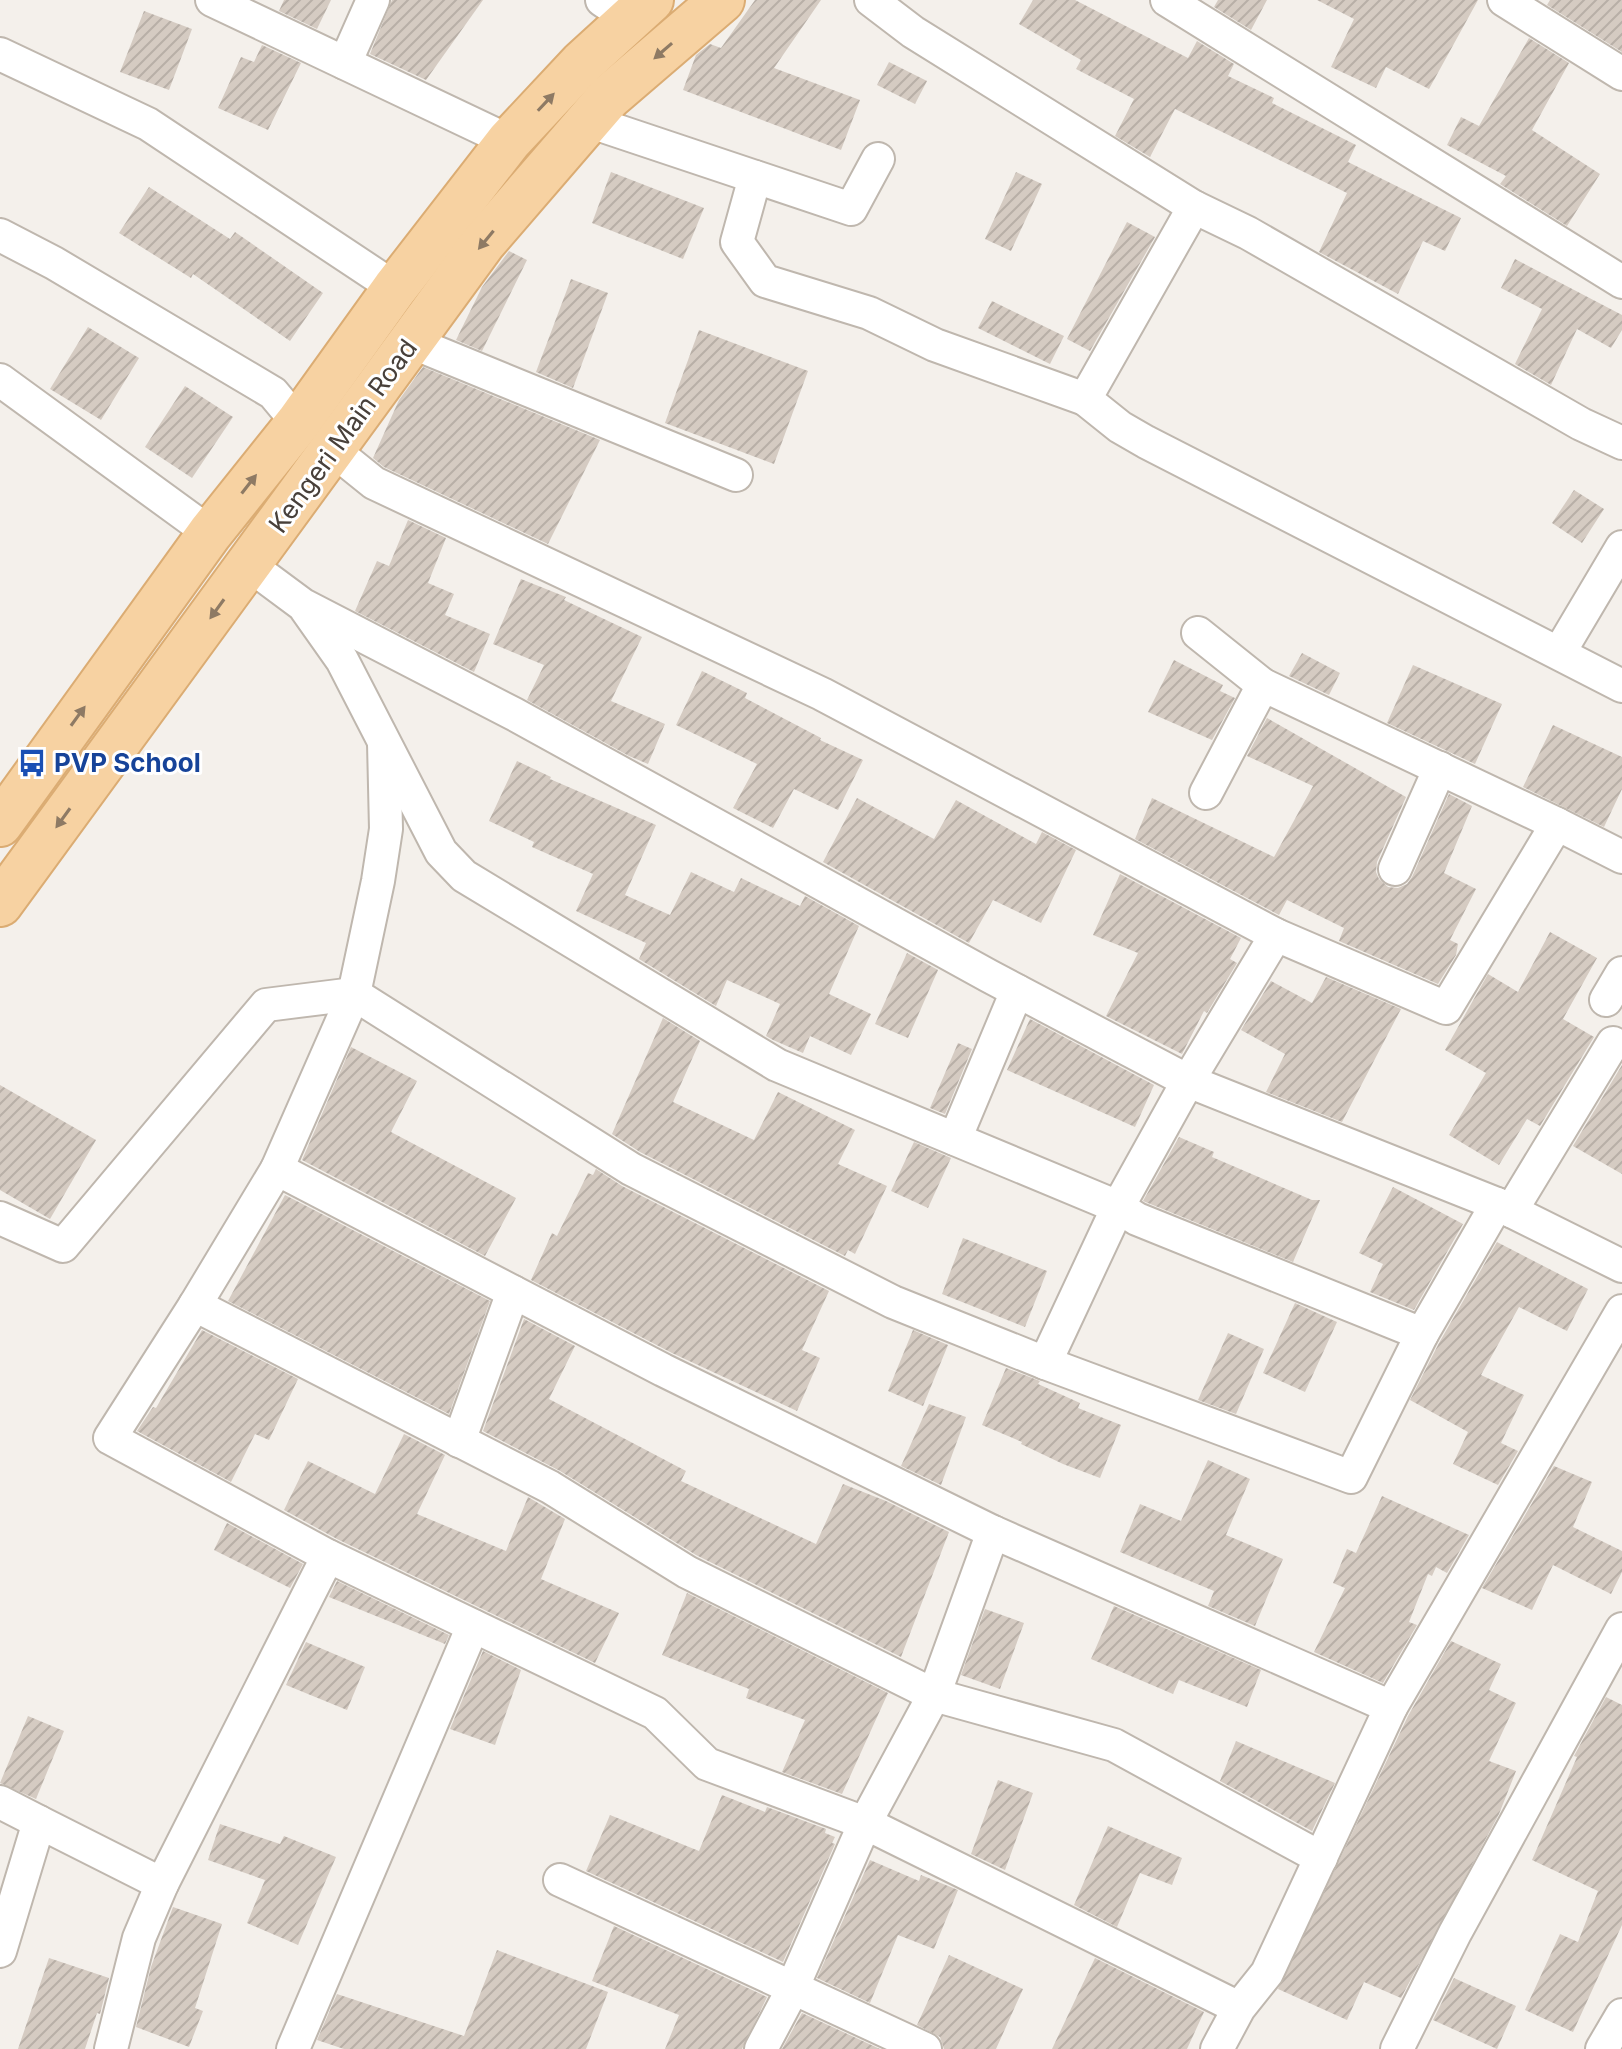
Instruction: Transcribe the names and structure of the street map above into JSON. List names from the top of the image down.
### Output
{
  "streets": {
    "main road": ["Kengeri Main Road"]
  },
  "places": {
    "bus stop": ["PVP School"]
  }
}
